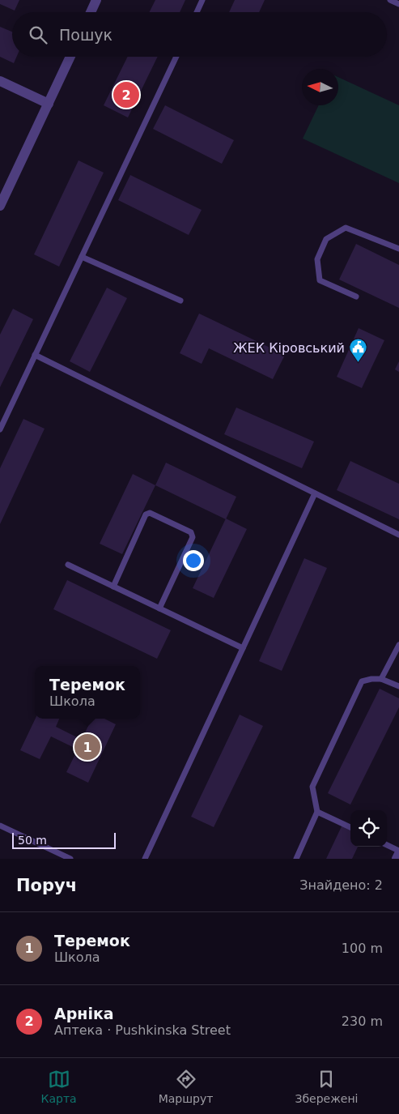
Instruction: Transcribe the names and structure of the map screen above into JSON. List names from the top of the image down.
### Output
{
  "places": {
    "public building": ["ЖЕК Кіровський"]
  },
  "scale_bar": "50 m",
  "north": "left",
  "page": {
    "search": "Пошук",
    "pins": ["2", "1"],
    "popup": ["Теремок", "Школа"],
    "scale": "50 m",
    "heading": ["Поруч", "Знайдено: 2"],
    "list": [
      {
        "mark": "1",
        "name": "Теремок",
        "note": "Школа",
        "value": "100 m"
      },
      {
        "mark": "2",
        "name": "Арніка",
        "note": "Аптека · Pushkinska Street",
        "value": "230 m"
      }
    ],
    "nav": ["Карта", "Маршрут", "Збережені"]
  }
}
